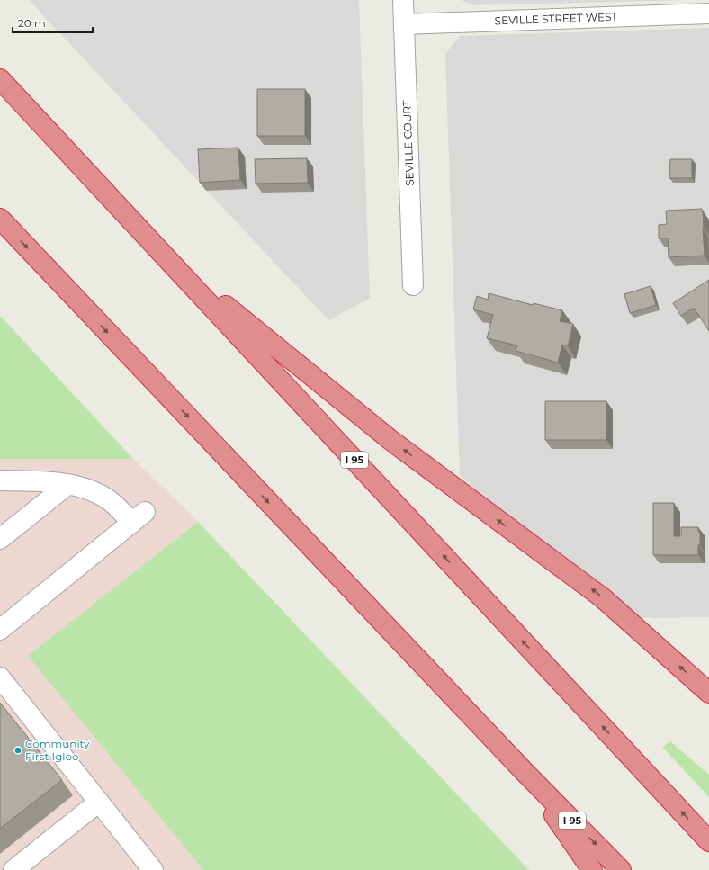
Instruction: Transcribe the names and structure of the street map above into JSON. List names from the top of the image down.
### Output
{
  "streets": {
    "highway": ["I 95"],
    "street": ["SEVILLE STREET WEST", "SEVILLE COURT"]
  },
  "crossings": [
    ["SEVILLE STREET WEST", "SEVILLE COURT"]
  ],
  "places": ["Community First Igloo"],
  "scale_bar": "20 m"
}
